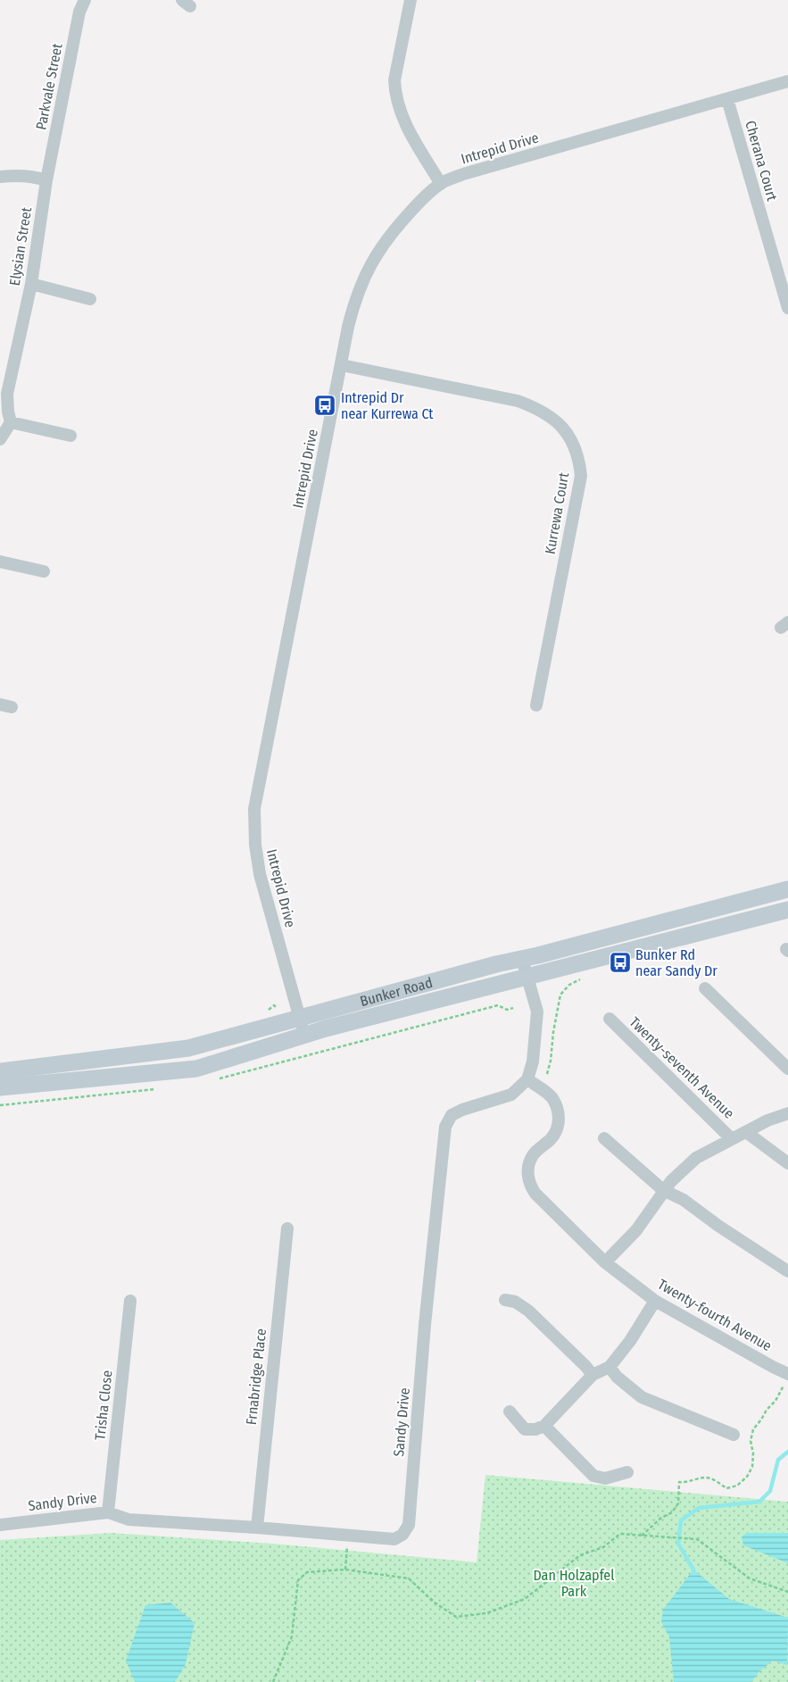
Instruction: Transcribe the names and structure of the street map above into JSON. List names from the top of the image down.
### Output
{
  "streets": {
    "main road": ["Bunker Road"],
    "street": [
      "Parkvale Street",
      "Intrepid Drive",
      "Cherana Court",
      "Elysian Street",
      "Kurrewa Court",
      "Twenty-seventh Avenue",
      "Twenty-fourth Avenue",
      "Frnabridge Place",
      "Trisha Close",
      "Sandy Drive"
    ]
  },
  "crossings": [
    ["Parkvale Street", "Elysian Street"],
    ["Intrepid Drive", "Cherana Court"],
    ["Intrepid Drive", "Kurrewa Court"],
    ["Intrepid Drive", "Bunker Road"],
    ["Twenty-fourth Avenue", "Sandy Drive"],
    ["Frnabridge Place", "Sandy Drive"],
    ["Trisha Close", "Sandy Drive"]
  ],
  "parks": ["Dan Holzapfel Park"],
  "places": {
    "bus stop": ["Intrepid Dr near Kurrewa Ct", "Bunker Rd near Sandy Dr"]
  }
}
